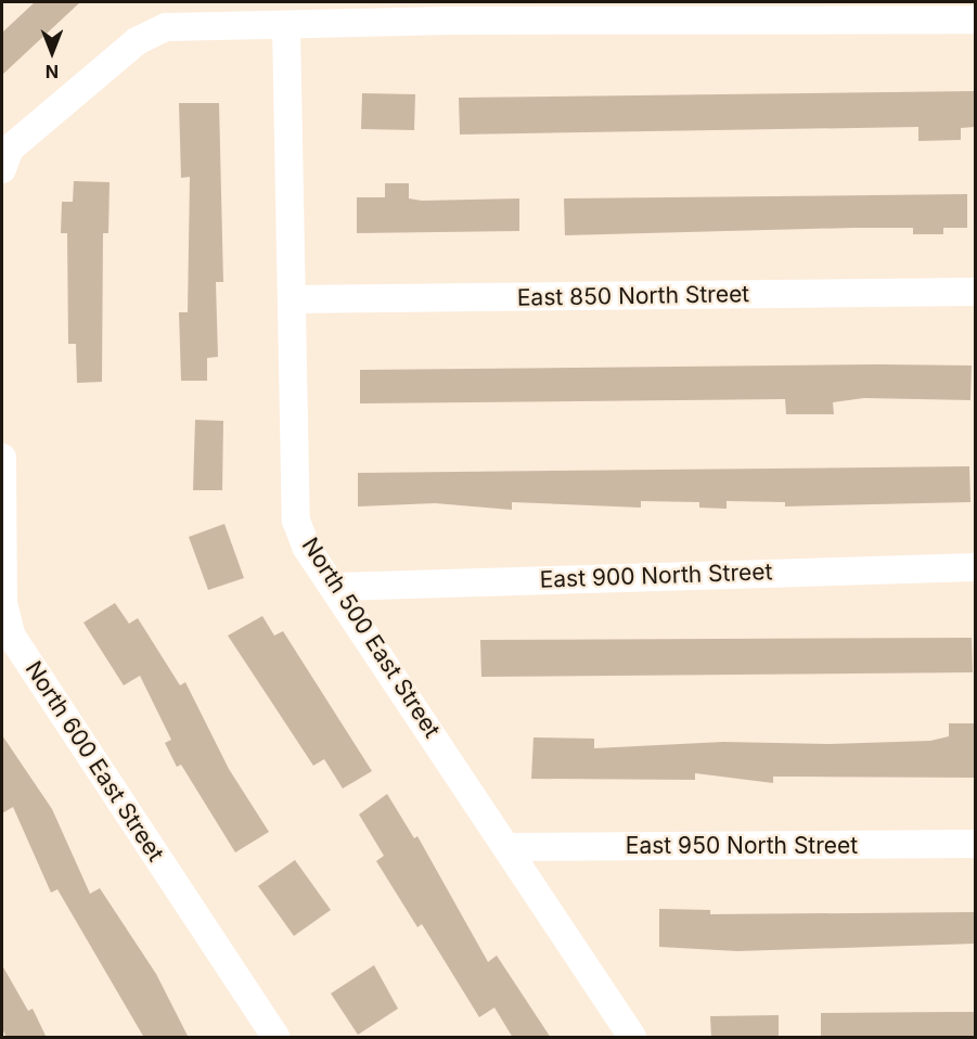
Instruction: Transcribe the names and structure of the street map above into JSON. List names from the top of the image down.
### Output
{
  "streets": {
    "street": [
      "East 850 North Street",
      "East 900 North Street",
      "North 500 East Street",
      "North 600 East Street",
      "East 950 North Street"
    ]
  },
  "crossings": [
    ["East 850 North Street", "North 500 East Street"],
    ["East 900 North Street", "North 500 East Street"],
    ["North 500 East Street", "East 950 North Street"]
  ],
  "north": "bottom"
}
